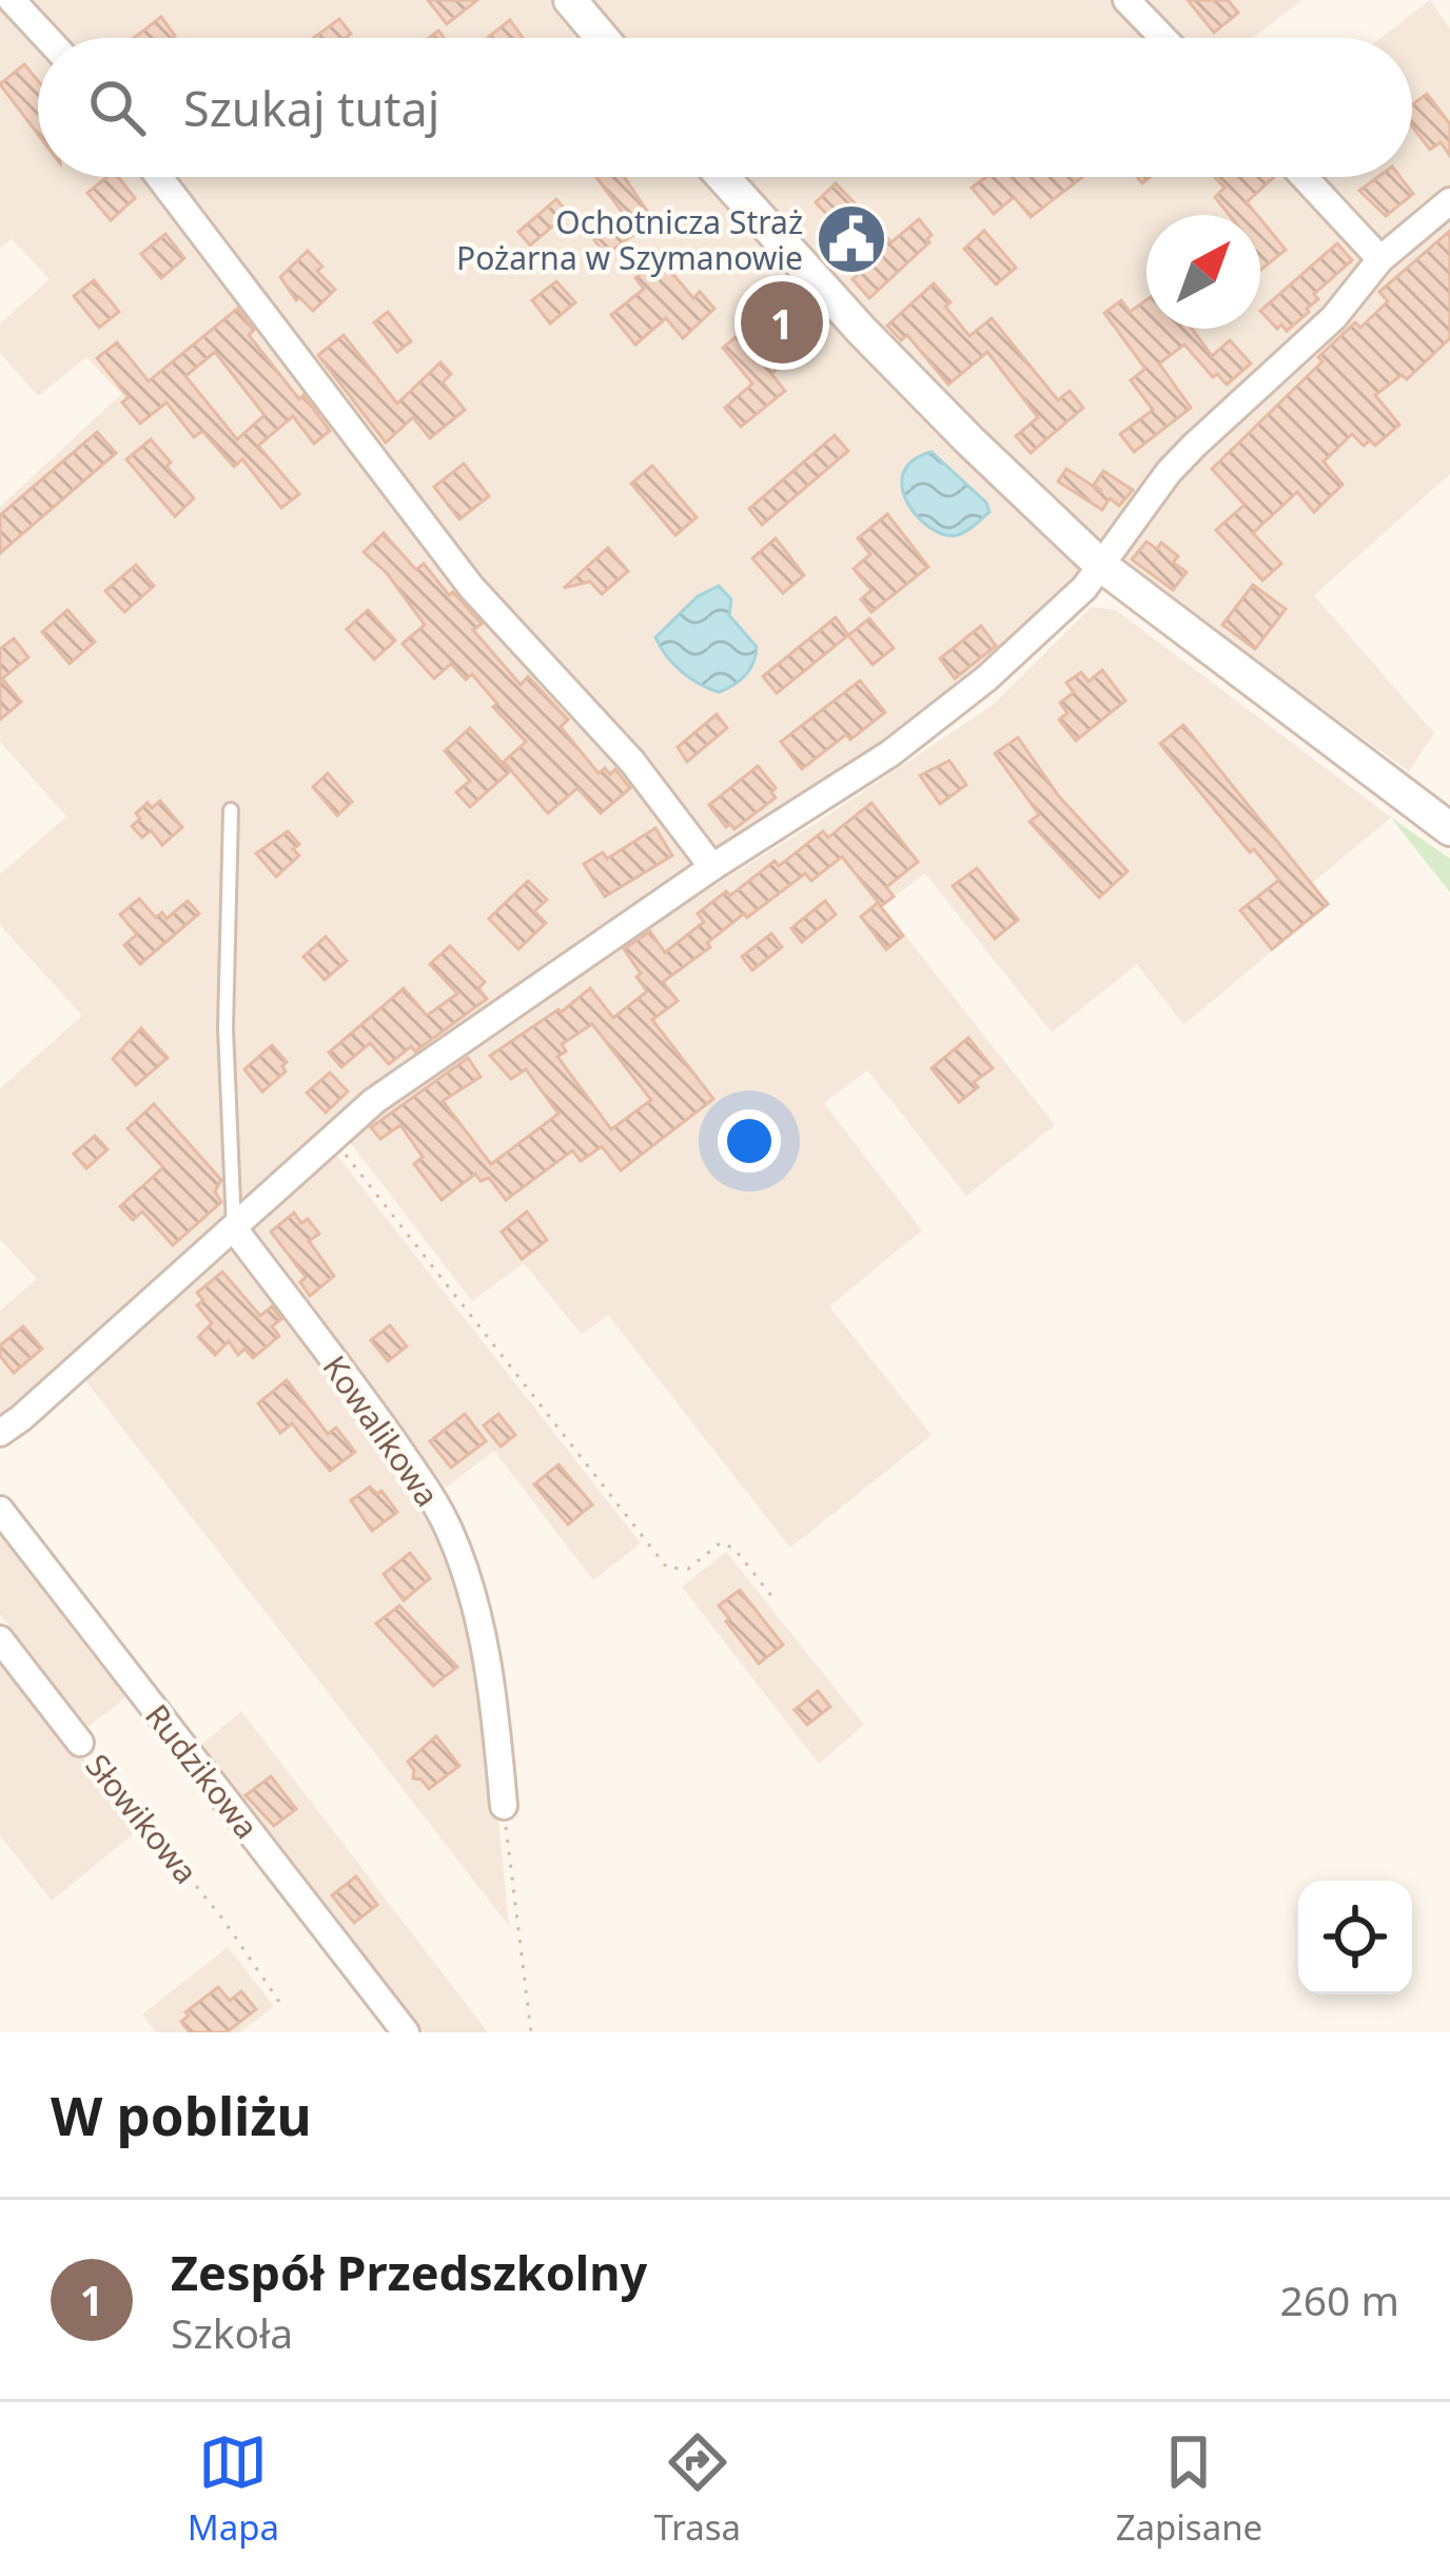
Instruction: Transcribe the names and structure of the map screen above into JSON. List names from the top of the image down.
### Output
{
  "streets": {
    "street": ["Kowalikowa", "Rudzikowa", "Słowikowa"]
  },
  "places": {
    "public building": ["Ochotnicza Straż Pożarna w Szymanowie"]
  },
  "north": "top right",
  "page": {
    "search": "Szukaj tutaj",
    "pins": "1",
    "heading": "W pobliżu",
    "list": [
      {
        "mark": "1",
        "name": "Zespół Przedszkolny",
        "note": "Szkoła",
        "value": "260 m"
      }
    ],
    "nav": ["Mapa", "Trasa", "Zapisane"]
  }
}
